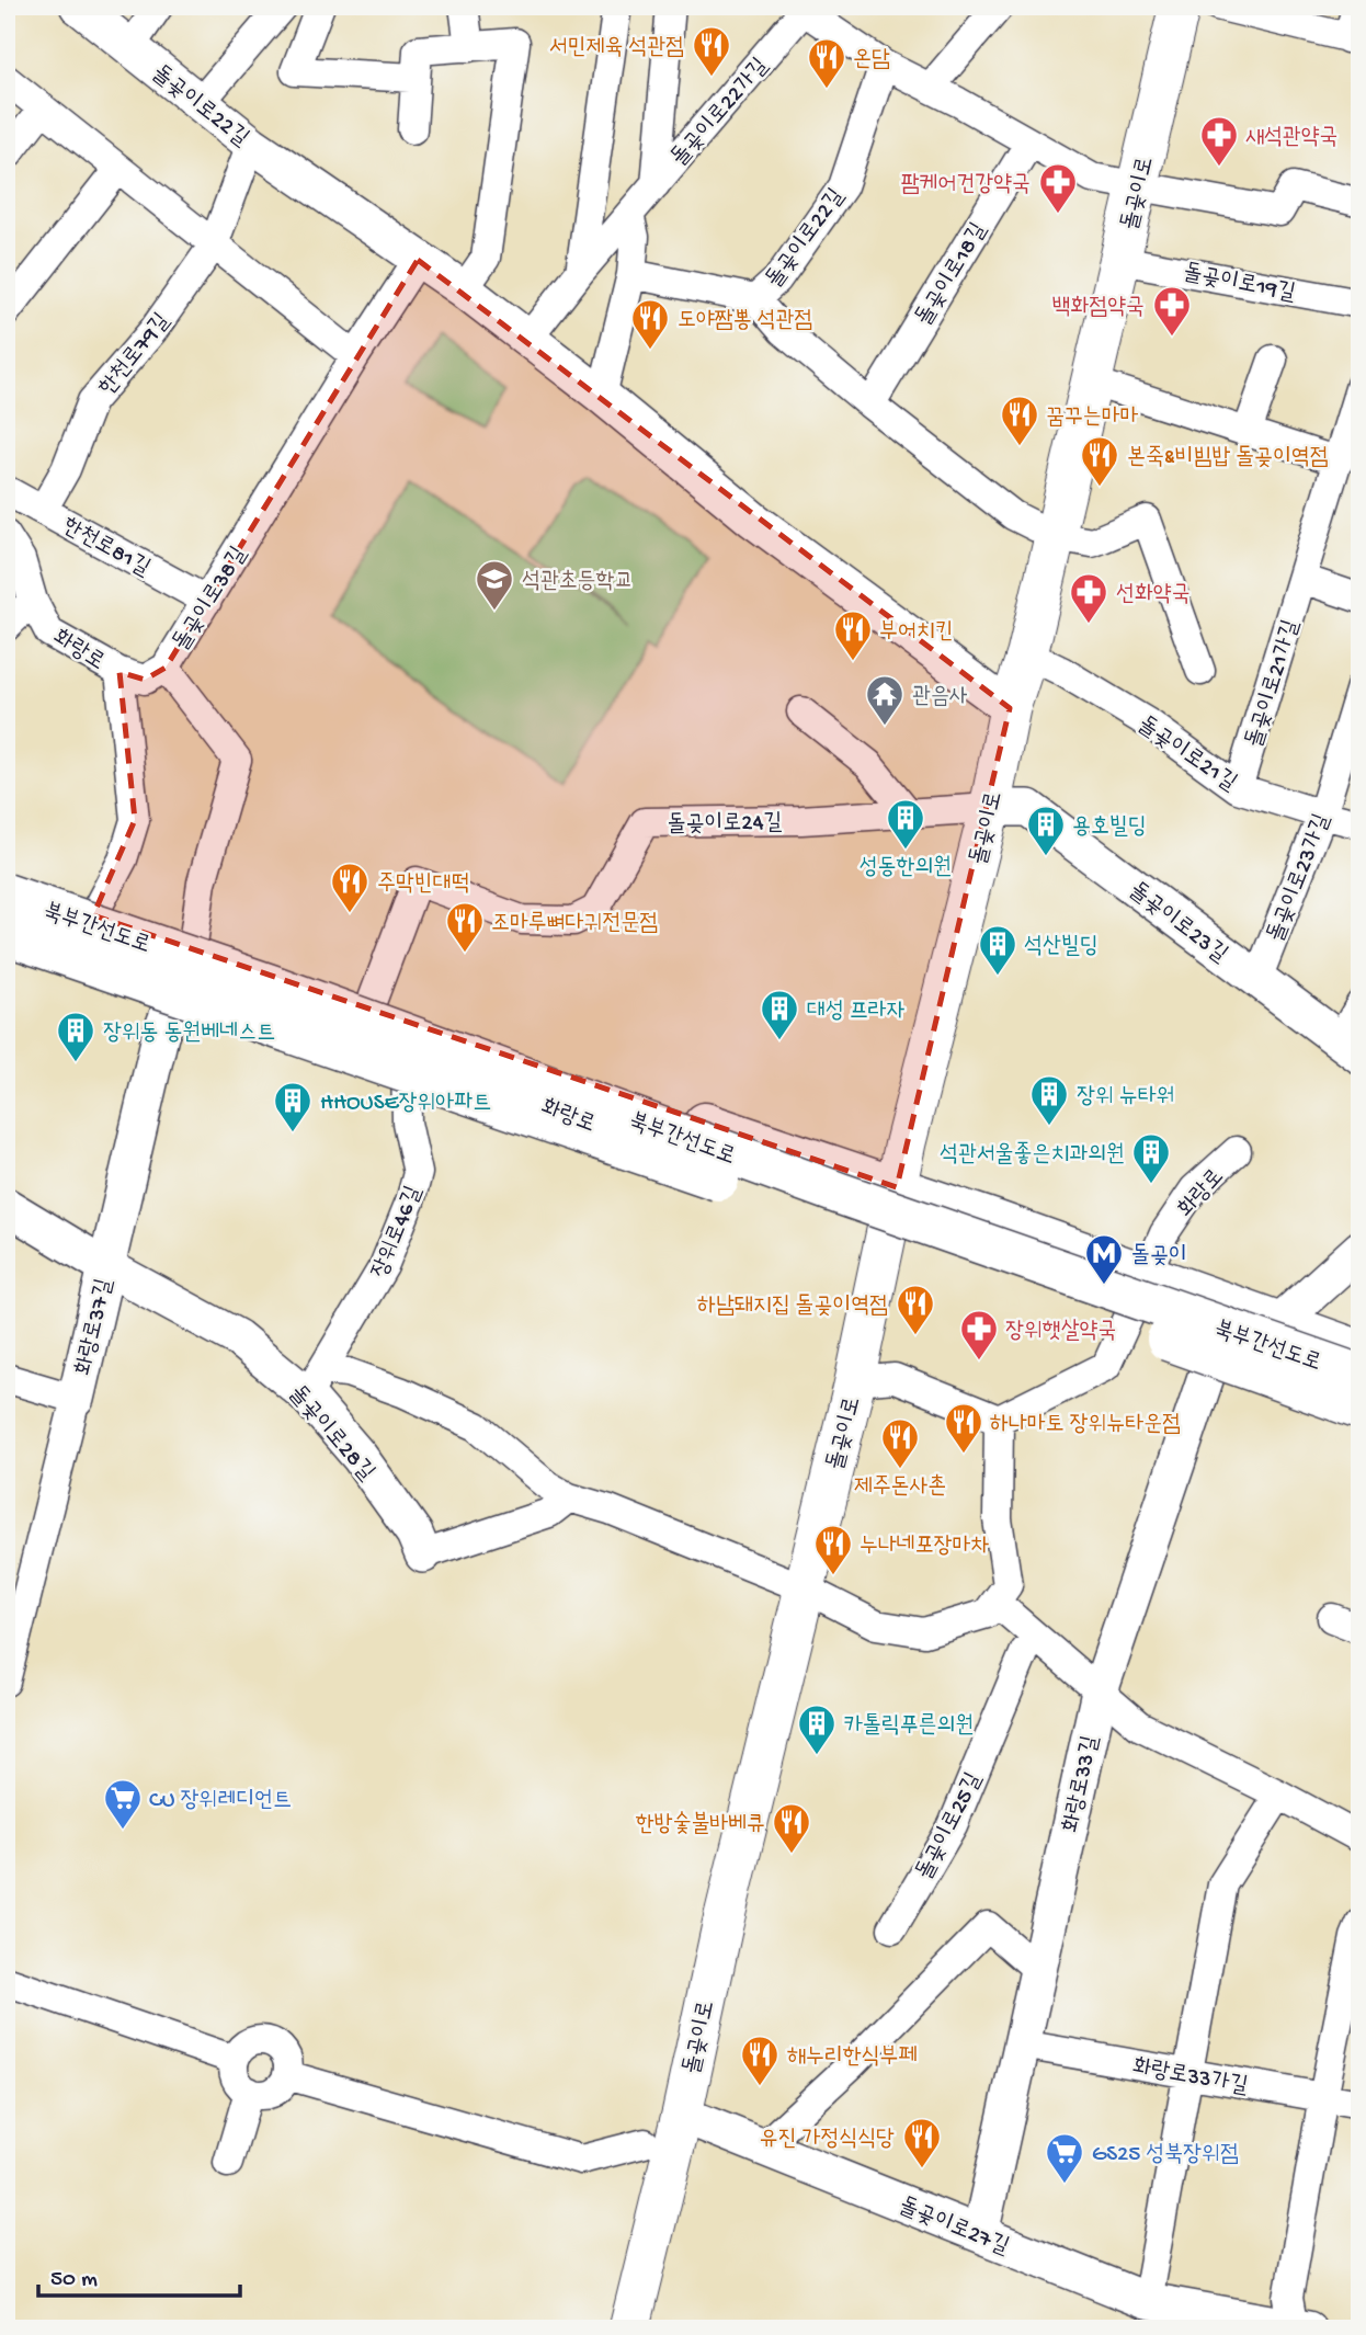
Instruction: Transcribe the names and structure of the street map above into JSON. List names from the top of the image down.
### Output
{
  "streets": {
    "main road": ["돌곶이로", "화랑로", "북부간선도로"],
    "street": [
      "돌곶이로22길",
      "돌곶이로22가길",
      "돌곶이로18길",
      "돌곶이로19길",
      "한천로79길",
      "한천로81길",
      "돌곶이로38길",
      "돌곶이로21가길",
      "돌곶이로21길",
      "돌곶이로24길",
      "돌곶이로23가길",
      "돌곶이로23길",
      "장위로46길",
      "화랑로37길",
      "돌곶이로28길",
      "화랑로33길",
      "돌곶이로25길",
      "화랑로33가길",
      "돌곶이로27길"
    ]
  },
  "crossings": [
    ["돌곶이로22길", "돌곶이로22가길"],
    ["돌곶이로22길", "돌곶이로"],
    ["돌곶이로22길", "한천로79길"],
    ["돌곶이로22길", "돌곶이로38길"],
    ["돌곶이로", "돌곶이로19길"],
    ["돌곶이로", "화랑로"],
    ["돌곶이로", "돌곶이로21길"],
    ["돌곶이로", "돌곶이로24길"],
    ["돌곶이로", "돌곶이로23길"],
    ["돌곶이로", "돌곶이로28길"],
    ["돌곶이로", "돌곶이로27길"],
    ["한천로79길", "한천로81길"],
    ["한천로81길", "돌곶이로38길"],
    ["돌곶이로38길", "화랑로"],
    ["돌곶이로38길", "화랑로37길"],
    ["화랑로", "돌곶이로24길"],
    ["화랑로", "장위로46길"],
    ["화랑로", "화랑로37길"],
    ["화랑로", "화랑로33길"],
    ["돌곶이로21가길", "돌곶이로21길"],
    ["돌곶이로21길", "돌곶이로23가길"],
    ["돌곶이로24길", "돌곶이로23길"],
    ["돌곶이로23가길", "돌곶이로23길"],
    ["장위로46길", "돌곶이로28길"],
    ["화랑로37길", "돌곶이로28길"],
    ["화랑로33길", "화랑로33가길"],
    ["화랑로33길", "돌곶이로27길"],
    ["화랑로33가길", "돌곶이로27길"]
  ],
  "places": {
    "restaurant": [
      "서민제육 석관점",
      "온담",
      "도야짬뽕 석관점",
      "꿈꾸는마마",
      "본죽&비빔밥 돌곶이역점",
      "부어치킨",
      "주막빈대떡",
      "조마루뼈다귀전문점",
      "하남돼지집 돌곶이역점",
      "하나마토 장위뉴타운점",
      "제주돈사촌",
      "누나네포장마차",
      "한방숯불바베큐",
      "해누리한식부페",
      "유진 가정식식당"
    ],
    "pharmacy": [
      "새석관약국",
      "팜케어건강약국",
      "백화점약국",
      "선화약국",
      "장위햇살약국"
    ],
    "school or university": ["석관초등학교"],
    "temple": ["관음사"],
    "building": [
      "성동한의원",
      "용호빌딩",
      "석산빌딩",
      "대성 프라자",
      "장위동 동원베네스트",
      "장위 뉴타워",
      "HHOUSE장위아파트",
      "석관서울좋은치과의원",
      "카톨릭푸른의원"
    ],
    "metro station": ["돌곶이"],
    "supermarket": ["CU 장위레디언트", "GS25 성북장위점"]
  },
  "scale_bar": "50 m"
}
